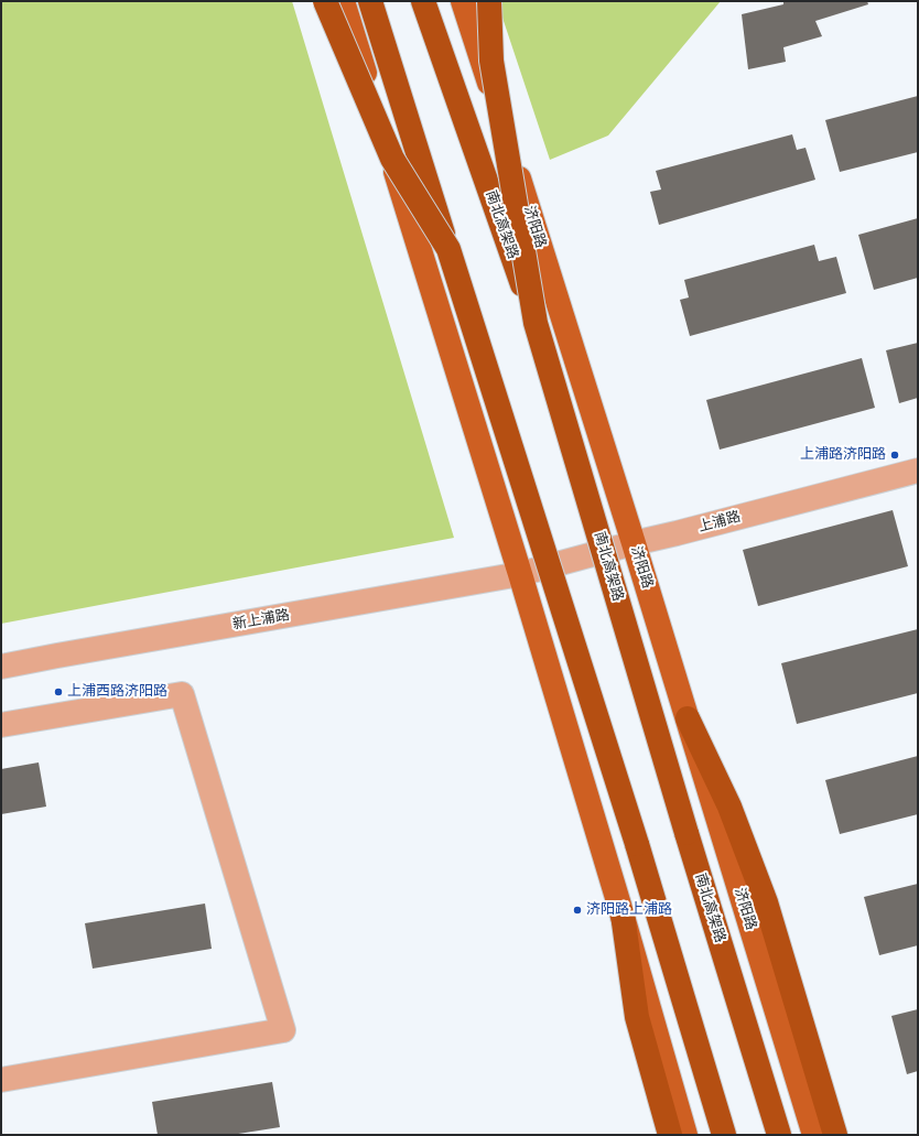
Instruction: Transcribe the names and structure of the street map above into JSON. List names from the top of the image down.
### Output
{
  "streets": {
    "highway": ["南北高架路"],
    "main road": ["济阳路"],
    "street": ["上浦路", "新上浦路"]
  },
  "crossings": [
    ["济阳路", "上浦路"],
    ["上浦路", "新上浦路"]
  ],
  "places": ["上浦路济阳路", "上浦西路济阳路", "济阳路上浦路"]
}
